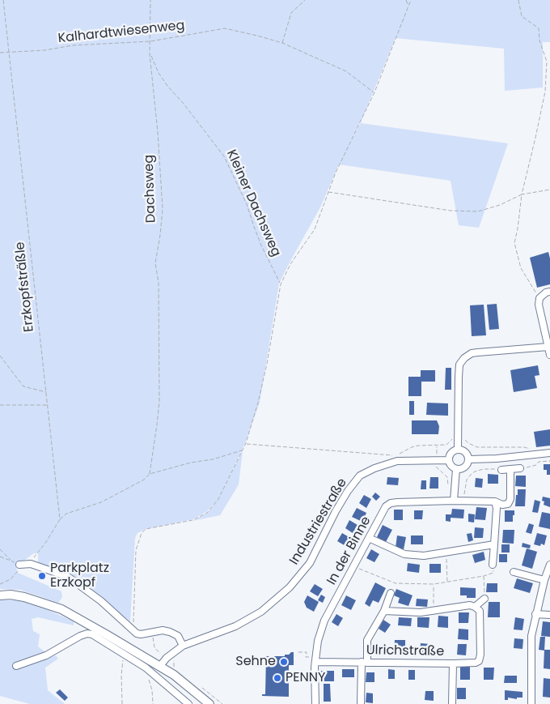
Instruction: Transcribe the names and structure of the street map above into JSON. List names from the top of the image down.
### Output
{
  "streets": {
    "street": ["Industriestraße", "In der Binne", "Ulrichstraße"],
    "path": [
      "Kalhardtwiesenweg",
      "Dachsweg",
      "Kleiner Dachsweg",
      "Erzkopfsträßle"
    ]
  },
  "crossings": [
    ["Kalhardtwiesenweg", "Dachsweg"],
    ["Kalhardtwiesenweg", "Erzkopfsträßle"],
    ["Dachsweg", "Kleiner Dachsweg"],
    ["In der Binne", "Ulrichstraße"]
  ],
  "places": ["Parkplatz Erzkopf", "Sehne", "PENNY"]
}
